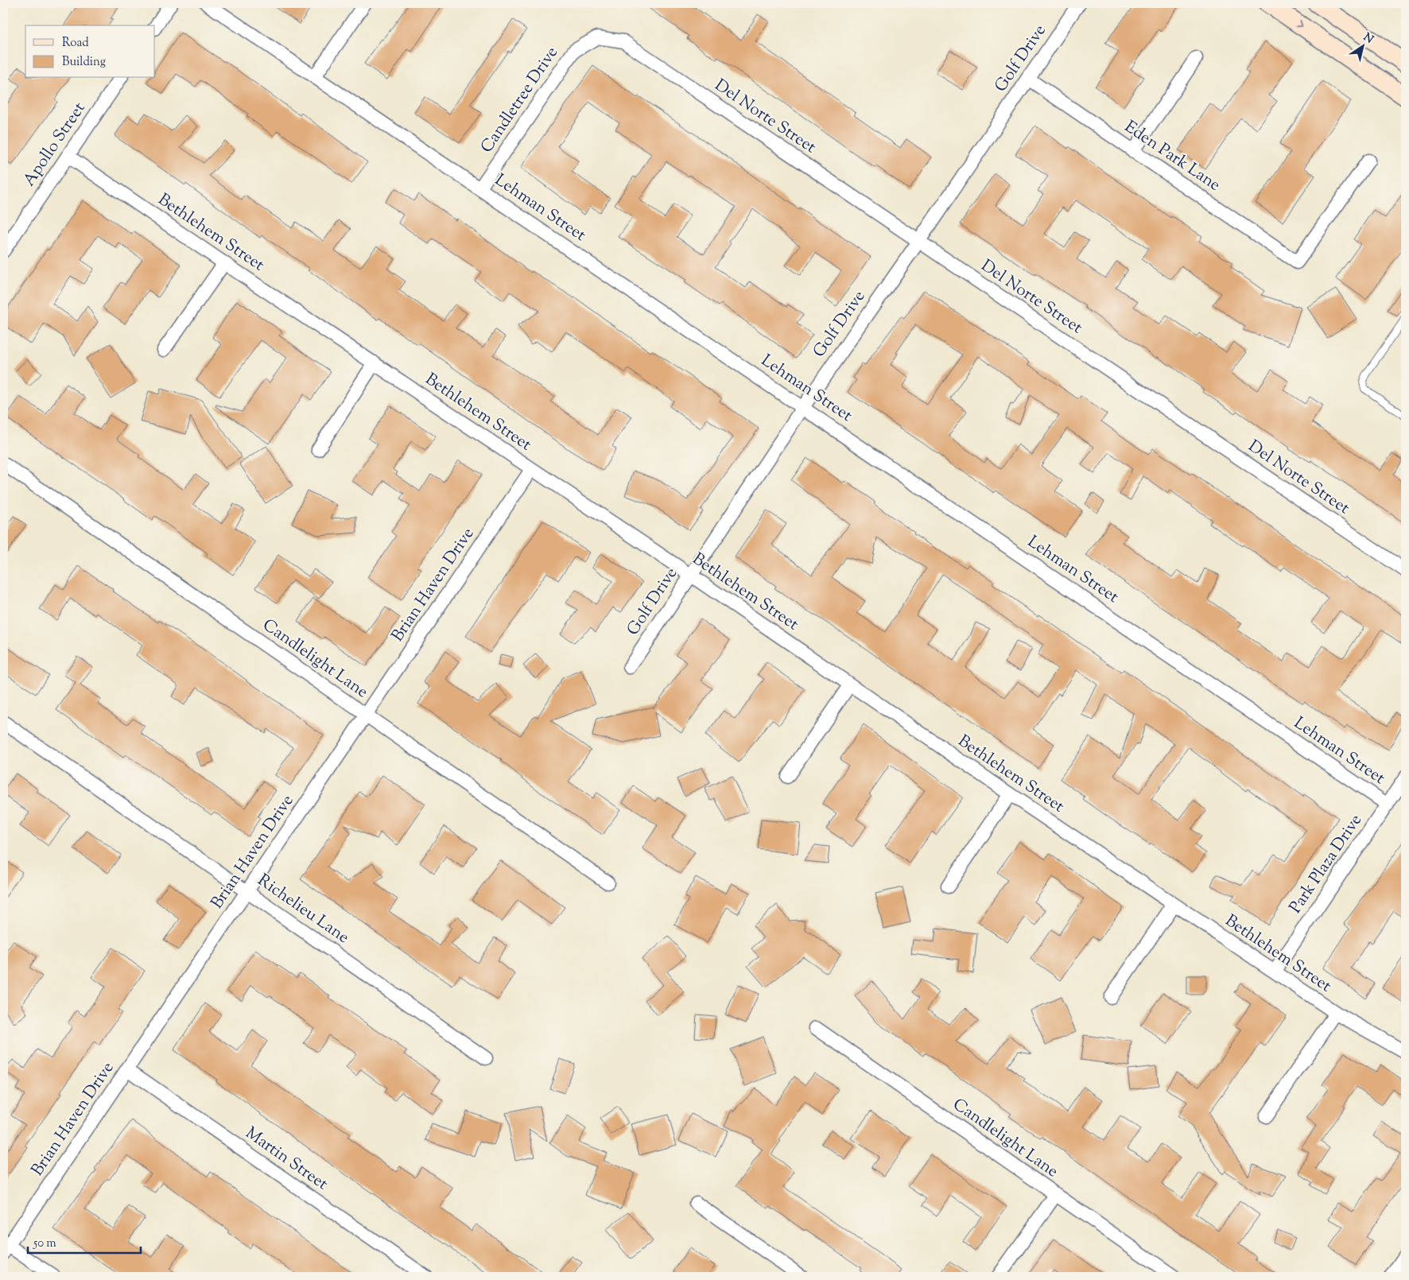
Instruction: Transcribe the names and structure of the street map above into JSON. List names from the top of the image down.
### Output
{
  "streets": {
    "street": [
      "Golf Drive",
      "Candletree Drive",
      "Del Norte Street",
      "Apollo Street",
      "Eden Park Lane",
      "Lehman Street",
      "Bethlehem Street",
      "Brian Haven Drive",
      "Candlelight Lane",
      "Park Plaza Drive",
      "Richelieu Lane",
      "Martin Street"
    ]
  },
  "crossings": [
    ["Golf Drive", "Del Norte Street"],
    ["Golf Drive", "Eden Park Lane"],
    ["Golf Drive", "Lehman Street"],
    ["Golf Drive", "Bethlehem Street"],
    ["Candletree Drive", "Del Norte Street"],
    ["Candletree Drive", "Lehman Street"],
    ["Apollo Street", "Bethlehem Street"],
    ["Lehman Street", "Park Plaza Drive"],
    ["Bethlehem Street", "Brian Haven Drive"],
    ["Bethlehem Street", "Park Plaza Drive"],
    ["Brian Haven Drive", "Candlelight Lane"],
    ["Brian Haven Drive", "Richelieu Lane"],
    ["Brian Haven Drive", "Martin Street"]
  ],
  "legend": ["Road", "Building"],
  "scale_bar": "50 m",
  "north": "top right"
}
